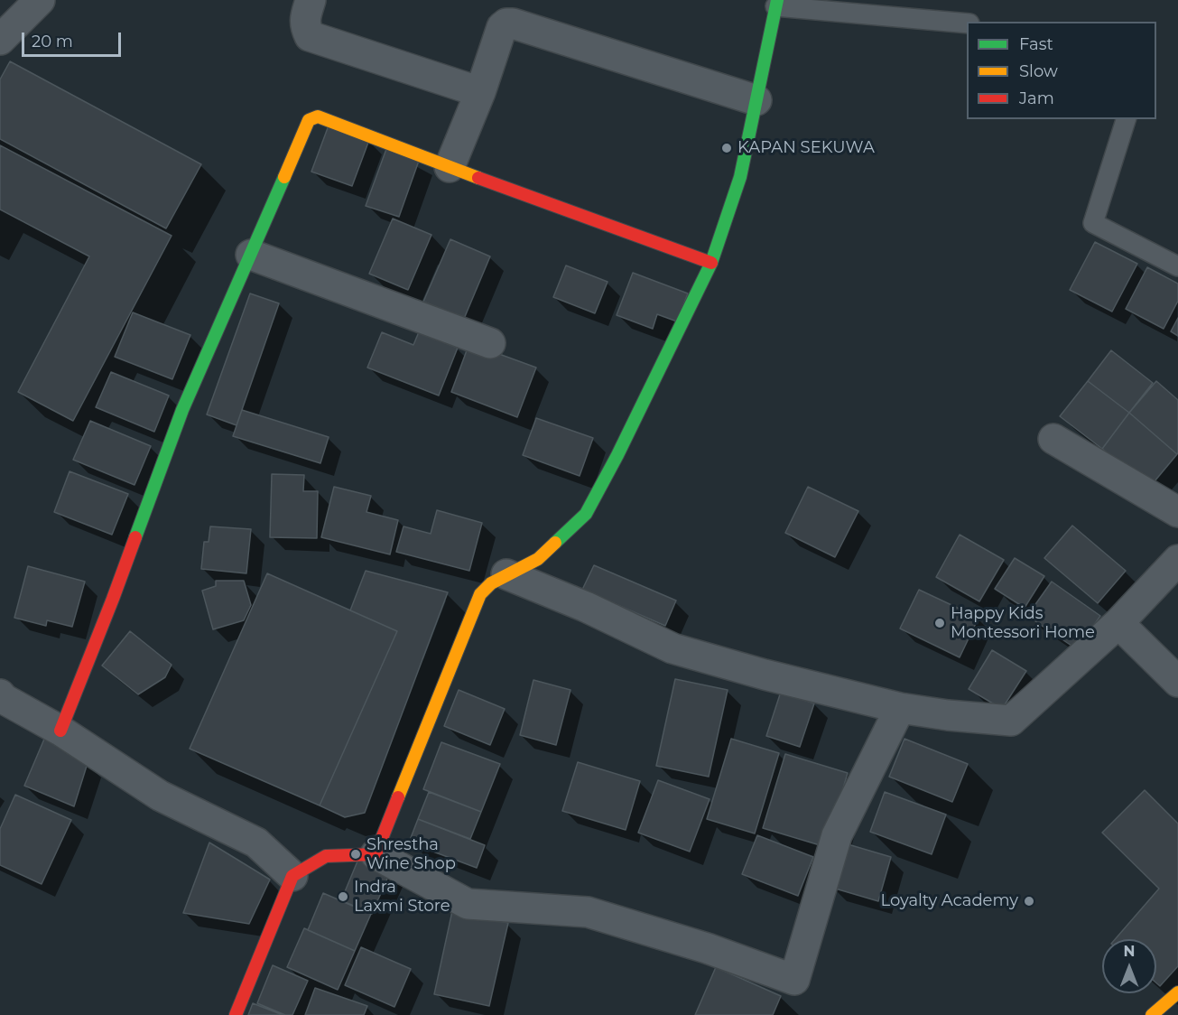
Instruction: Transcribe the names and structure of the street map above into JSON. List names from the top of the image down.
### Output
{
  "places": [
    "KAPAN SEKUWA",
    "Happy Kids Montessori Home",
    "Shrestha Wine Shop",
    "Indra Laxmi Store",
    "Loyalty Academy"
  ],
  "legend": ["Fast", "Slow", "Jam"],
  "scale_bar": "20 m",
  "north": "top"
}
